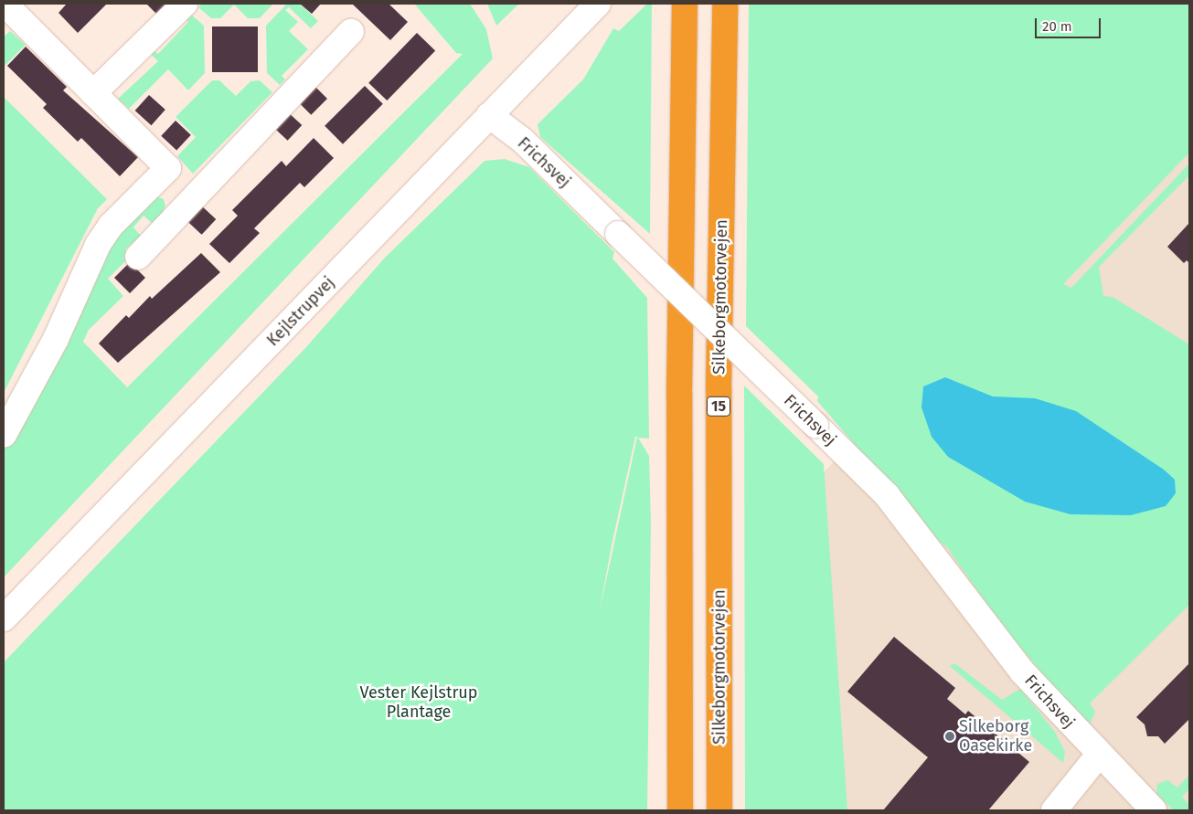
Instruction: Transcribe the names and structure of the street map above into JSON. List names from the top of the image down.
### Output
{
  "streets": {
    "highway": ["Silkeborgmotorvejen", "15"],
    "street": ["Frichsvej", "Kejlstrupvej"]
  },
  "crossings": [
    ["Frichsvej", "Kejlstrupvej"]
  ],
  "parks": ["Vester Kejlstrup Plantage"],
  "places": ["Silkeborg Oasekirke"],
  "scale_bar": "20 m"
}
